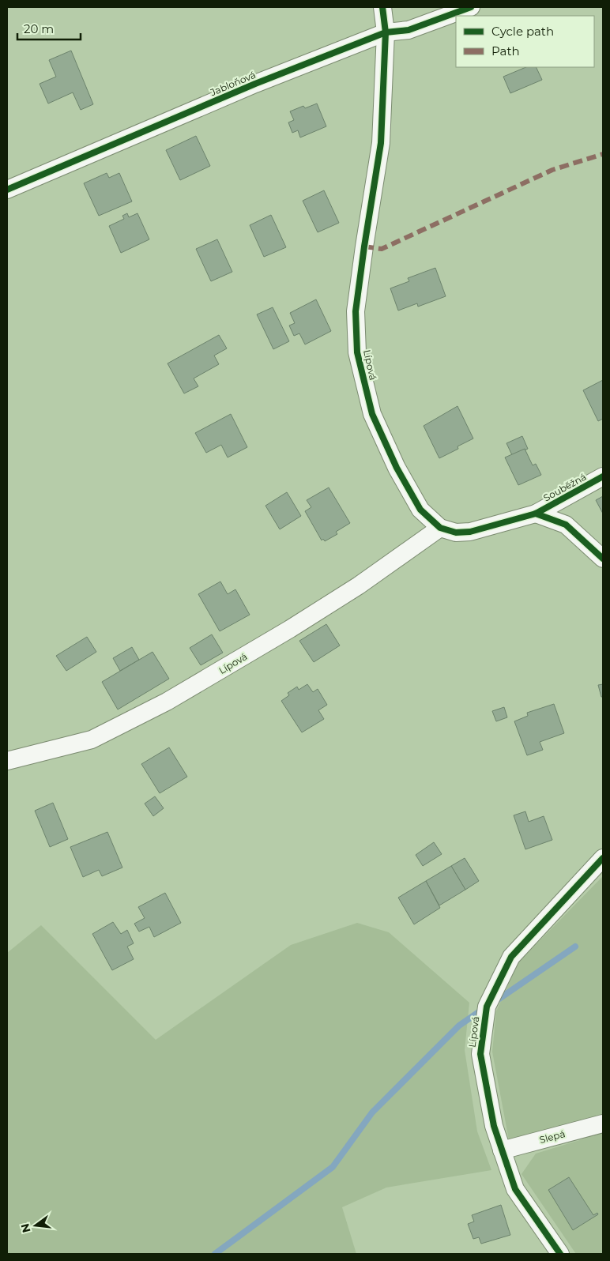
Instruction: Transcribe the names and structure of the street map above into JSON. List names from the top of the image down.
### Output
{
  "streets": {
    "street": [
      "Jabloňová",
      "Lípová",
      "Souběžná",
      "Slepá"
    ]
  },
  "crossings": [
    ["Jabloňová", "Lípová"],
    ["Lípová", "Souběžná"],
    ["Lípová", "Slepá"]
  ],
  "legend": ["Cycle path", "Path"],
  "scale_bar": "20 m",
  "north": "left"
}
